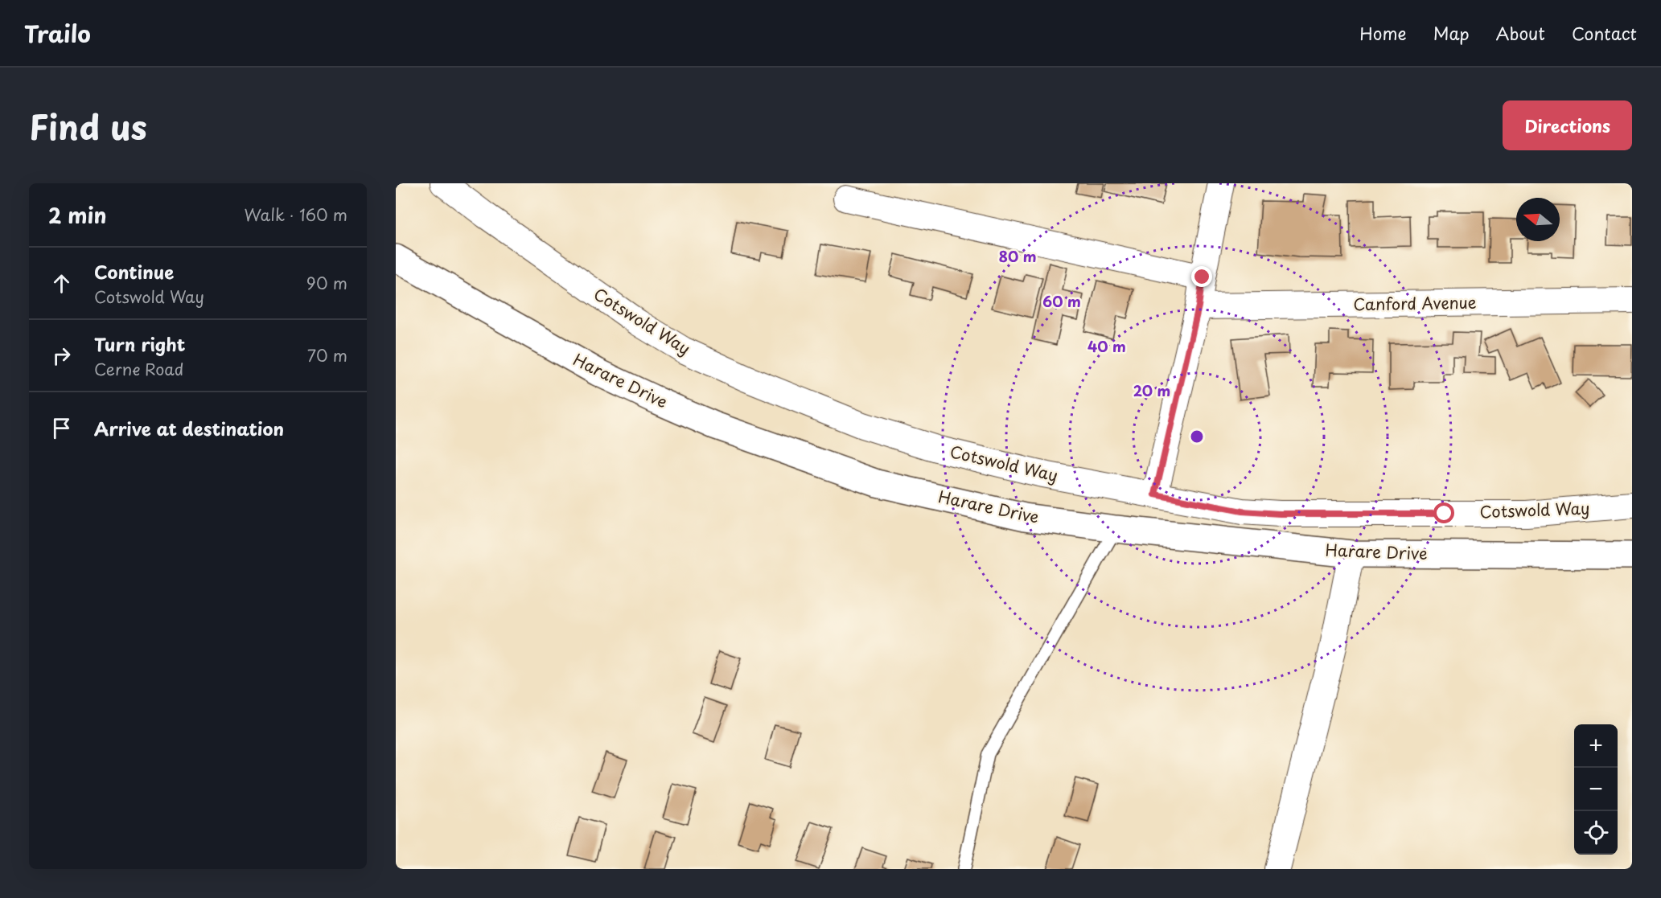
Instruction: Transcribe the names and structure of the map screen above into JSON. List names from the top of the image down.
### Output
{
  "streets": {
    "main road": ["Harare Drive"],
    "street": ["Canford Avenue", "Cotswold Way"]
  },
  "north": "left",
  "page": {
    "header": "Trailo",
    "nav": [
      "Home",
      "Map",
      "About",
      "Contact"
    ],
    "title": "Find us",
    "buttons": "Directions",
    "heading": ["2 min", "Walk · 160 m"],
    "list": [
      ["Continue", "Cotswold Way", "90 m"],
      ["Turn right", "Cerne Road", "70 m"],
      "Arrive at destination"
    ],
    "map_buttons": ["+", "−"]
  },
  "rings": [
    "80 m",
    "60 m",
    "40 m",
    "20 m"
  ]
}
